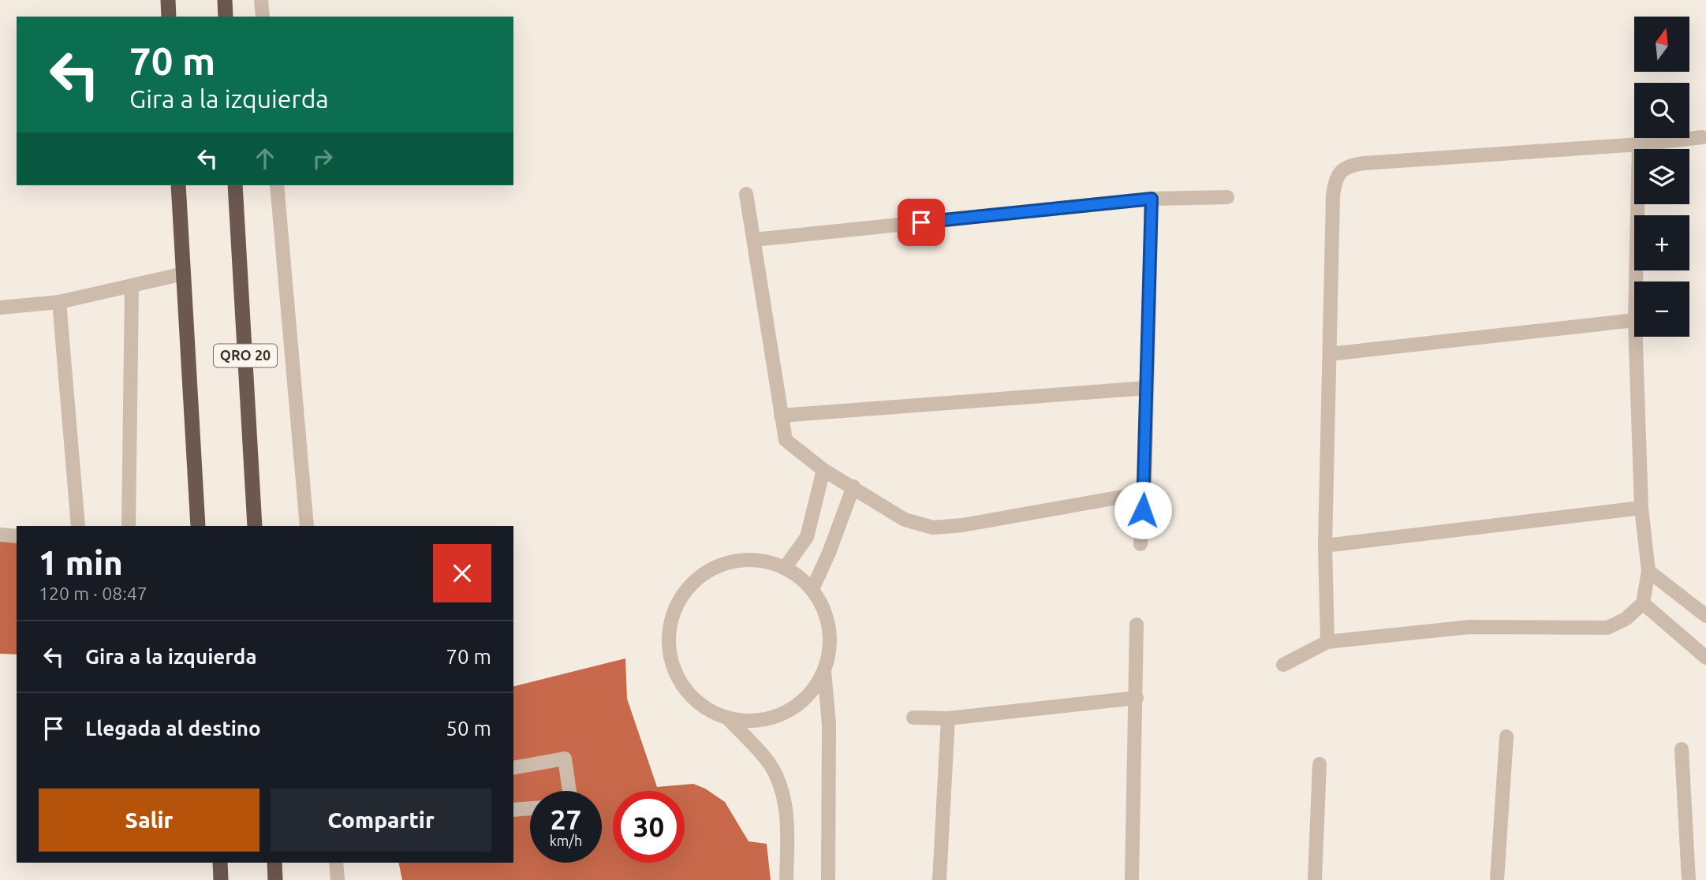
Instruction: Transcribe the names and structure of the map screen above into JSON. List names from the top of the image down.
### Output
{
  "streets": {
    "highway": ["QRO 20"]
  },
  "north": "top",
  "page": {
    "map_buttons": ["+", "−"],
    "turn": ["70 m", "Gira a la izquierda"],
    "heading": ["1 min", "120 m · 08:47"],
    "list": [
      {
        "name": "Gira a la izquierda",
        "value": "70 m"
      },
      {
        "name": "Llegada al destino",
        "value": "50 m"
      }
    ],
    "buttons": ["Salir", "Compartir"],
    "speed": "27 km/h",
    "limit": "30"
  }
}
